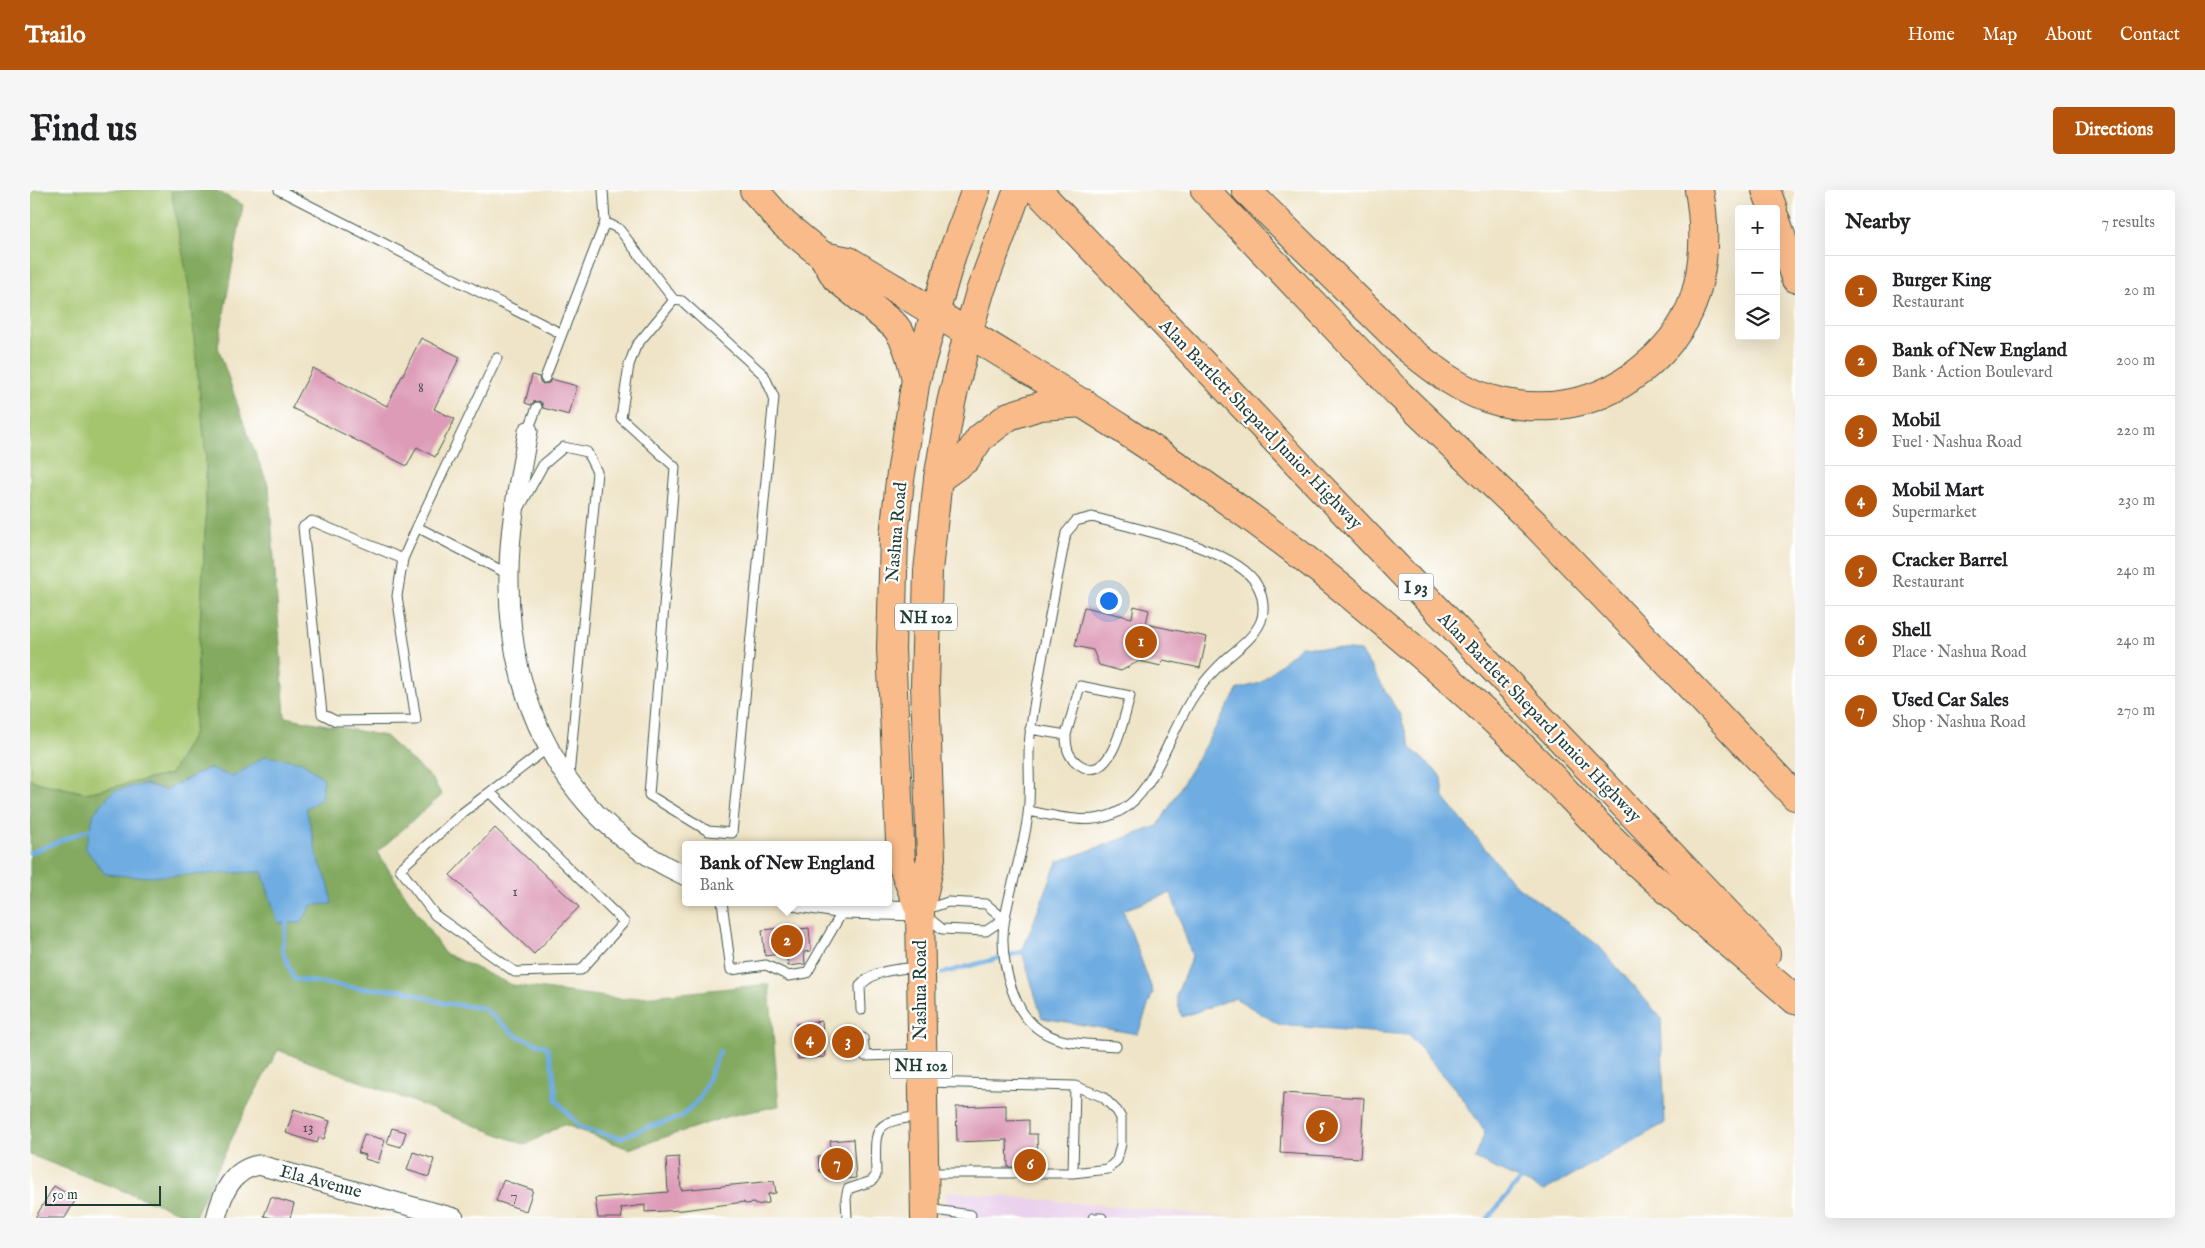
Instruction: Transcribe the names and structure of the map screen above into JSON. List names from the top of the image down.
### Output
{
  "streets": {
    "main road": [
      "Alan Bartlett Shepard Junior Highway",
      "Nashua Road",
      "I 93",
      "NH 102"
    ],
    "street": ["Ela Avenue"]
  },
  "house_numbers": [
    "8",
    "1",
    "13",
    "7"
  ],
  "scale_bar": "50 m",
  "page": {
    "header": "Trailo",
    "nav": [
      "Home",
      "Map",
      "About",
      "Contact"
    ],
    "buttons": "Directions",
    "title": "Find us",
    "heading": ["Nearby", "7 results"],
    "map_buttons": ["+", "−"],
    "list": [
      {
        "mark": "1",
        "name": "Burger King",
        "note": "Restaurant",
        "value": "20 m"
      },
      {
        "mark": "2",
        "name": "Bank of New England",
        "note": "Bank · Action Boulevard",
        "value": "200 m"
      },
      {
        "mark": "3",
        "name": "Mobil",
        "note": "Fuel · Nashua Road",
        "value": "220 m"
      },
      {
        "mark": "4",
        "name": "Mobil Mart",
        "note": "Supermarket",
        "value": "230 m"
      },
      {
        "mark": "5",
        "name": "Cracker Barrel",
        "note": "Restaurant",
        "value": "240 m"
      },
      {
        "mark": "6",
        "name": "Shell",
        "note": "Place · Nashua Road",
        "value": "240 m"
      },
      {
        "mark": "7",
        "name": "Used Car Sales",
        "note": "Shop · Nashua Road",
        "value": "270 m"
      }
    ],
    "pins": [
      "1",
      "2",
      "4",
      "3",
      "5",
      "7",
      "6"
    ],
    "popup": ["Bank of New England", "Bank"],
    "scale": "50 m"
  }
}
